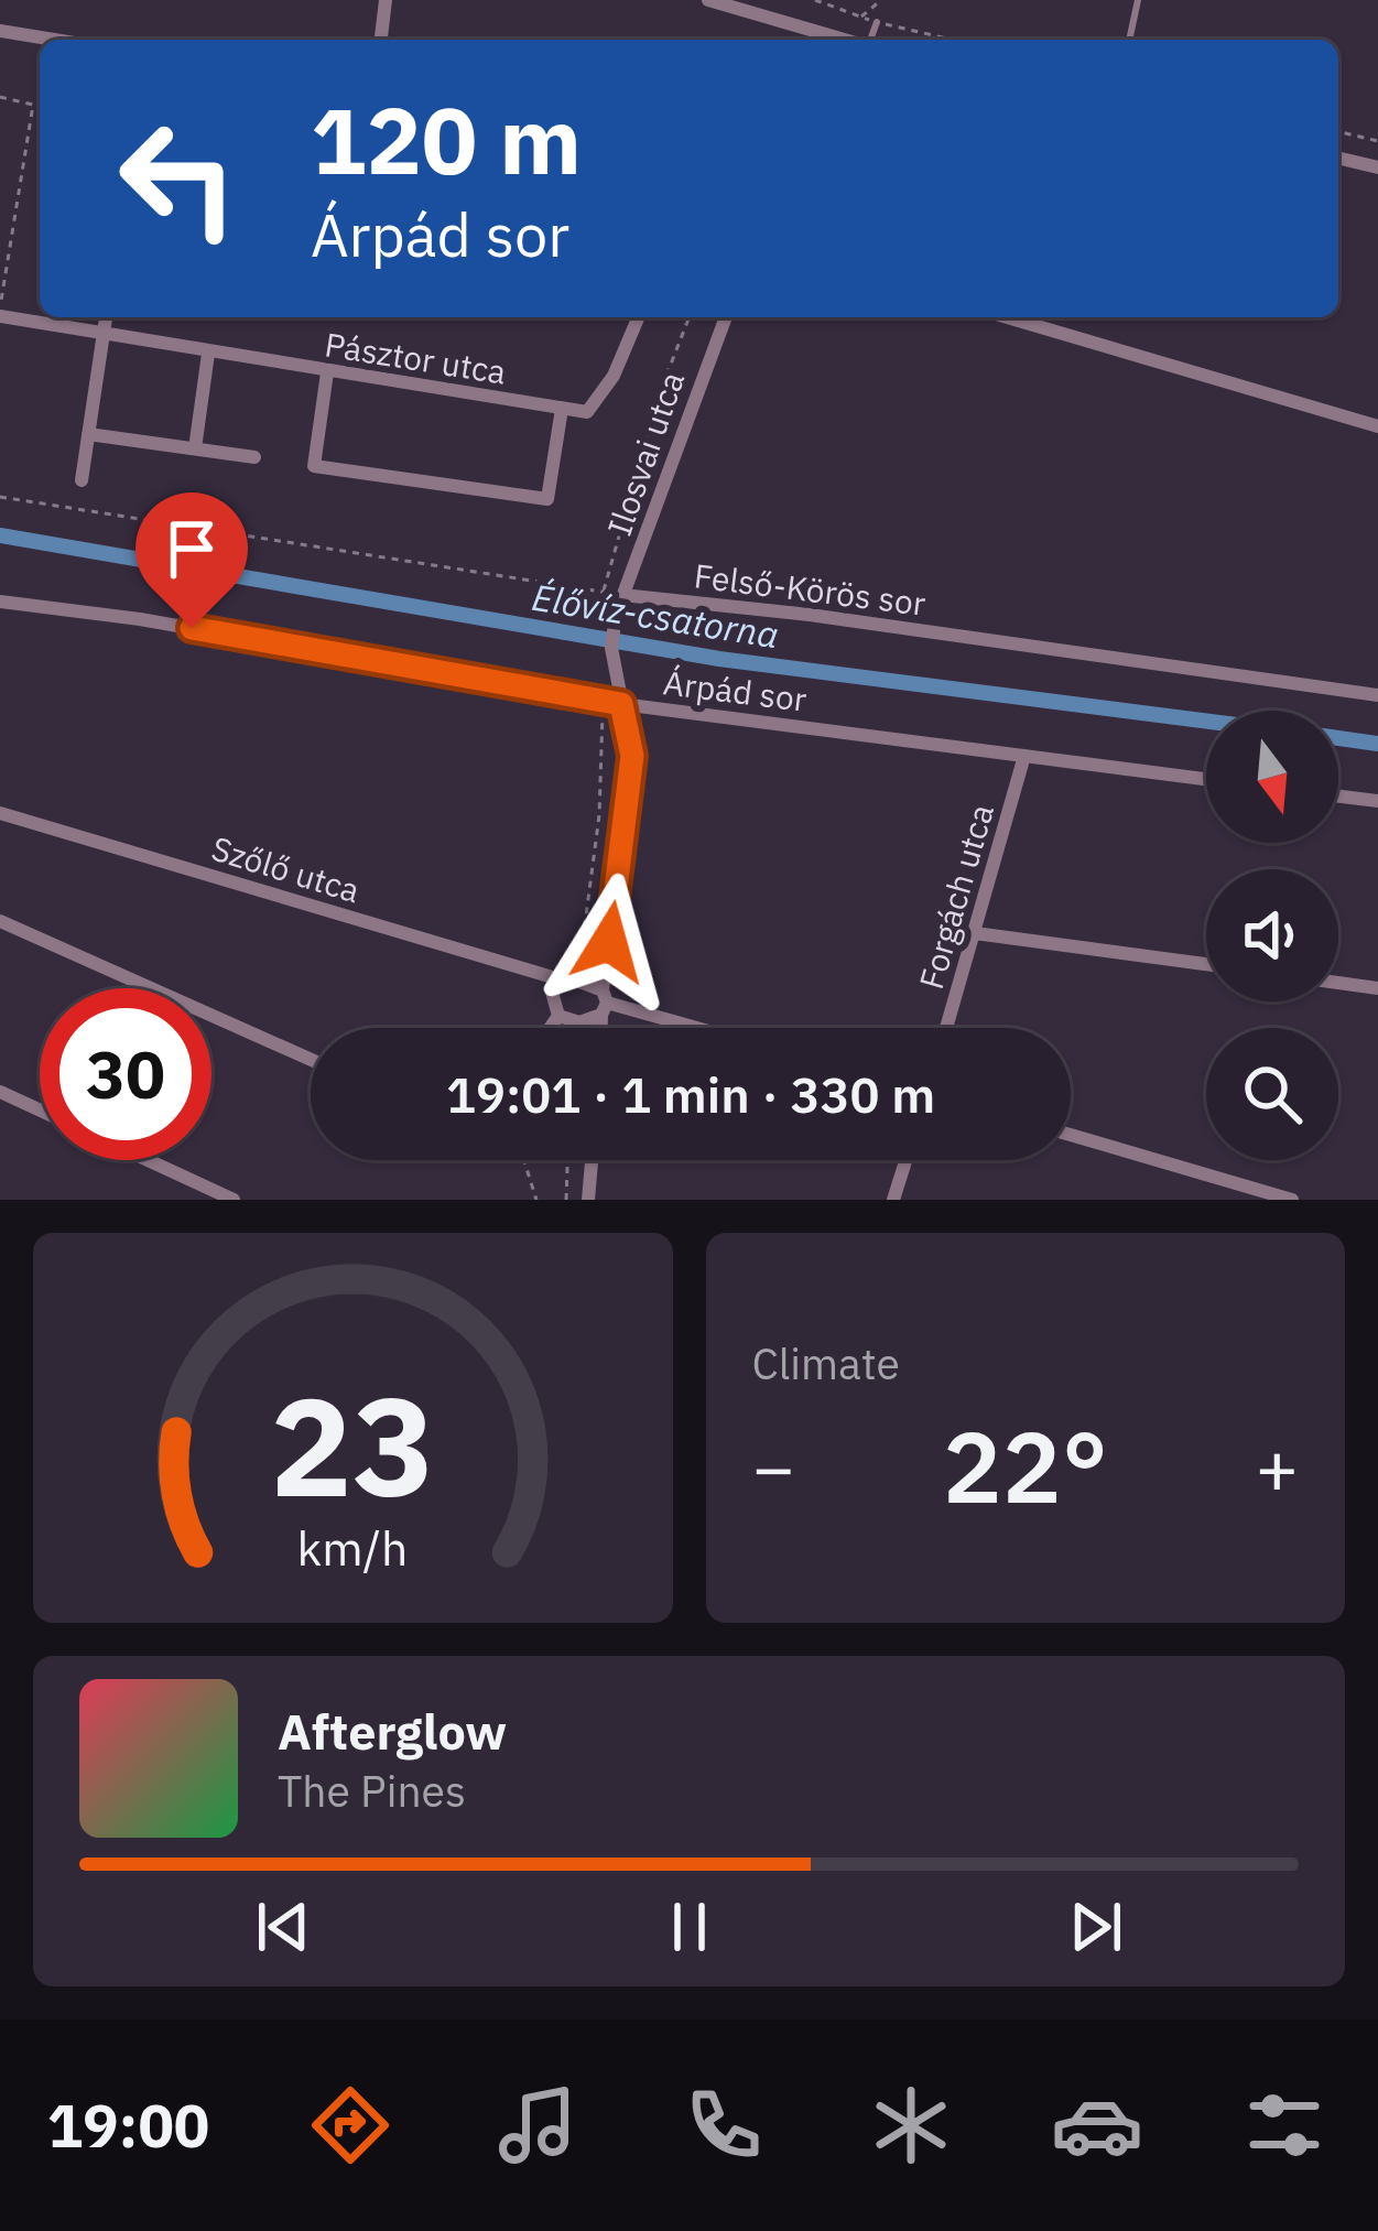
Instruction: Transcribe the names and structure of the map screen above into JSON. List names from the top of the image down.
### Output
{
  "streets": {
    "street": [
      "Pásztor utca",
      "Ilosvai utca",
      "Felső-Körös sor",
      "Árpád sor",
      "Szőlő utca",
      "Forgách utca"
    ]
  },
  "crossings": [
    ["Ilosvai utca", "Felső-Körös sor"],
    ["Ilosvai utca", "Árpád sor"],
    ["Ilosvai utca", "Szőlő utca"],
    ["Árpád sor", "Forgách utca"]
  ],
  "water": ["Élővíz-csatorna"],
  "north": "bottom",
  "page": {
    "turn": ["120 m", "Árpád sor"],
    "limit": "30",
    "trip": "19:01 · 1 min · 330 m",
    "tile": "Climate",
    "heat": ["−", "22°", "+"],
    "song": ["Afterglow", "The Pines"],
    "tabs": "19:00",
    "gauge": ["23", "km/h"]
  }
}
